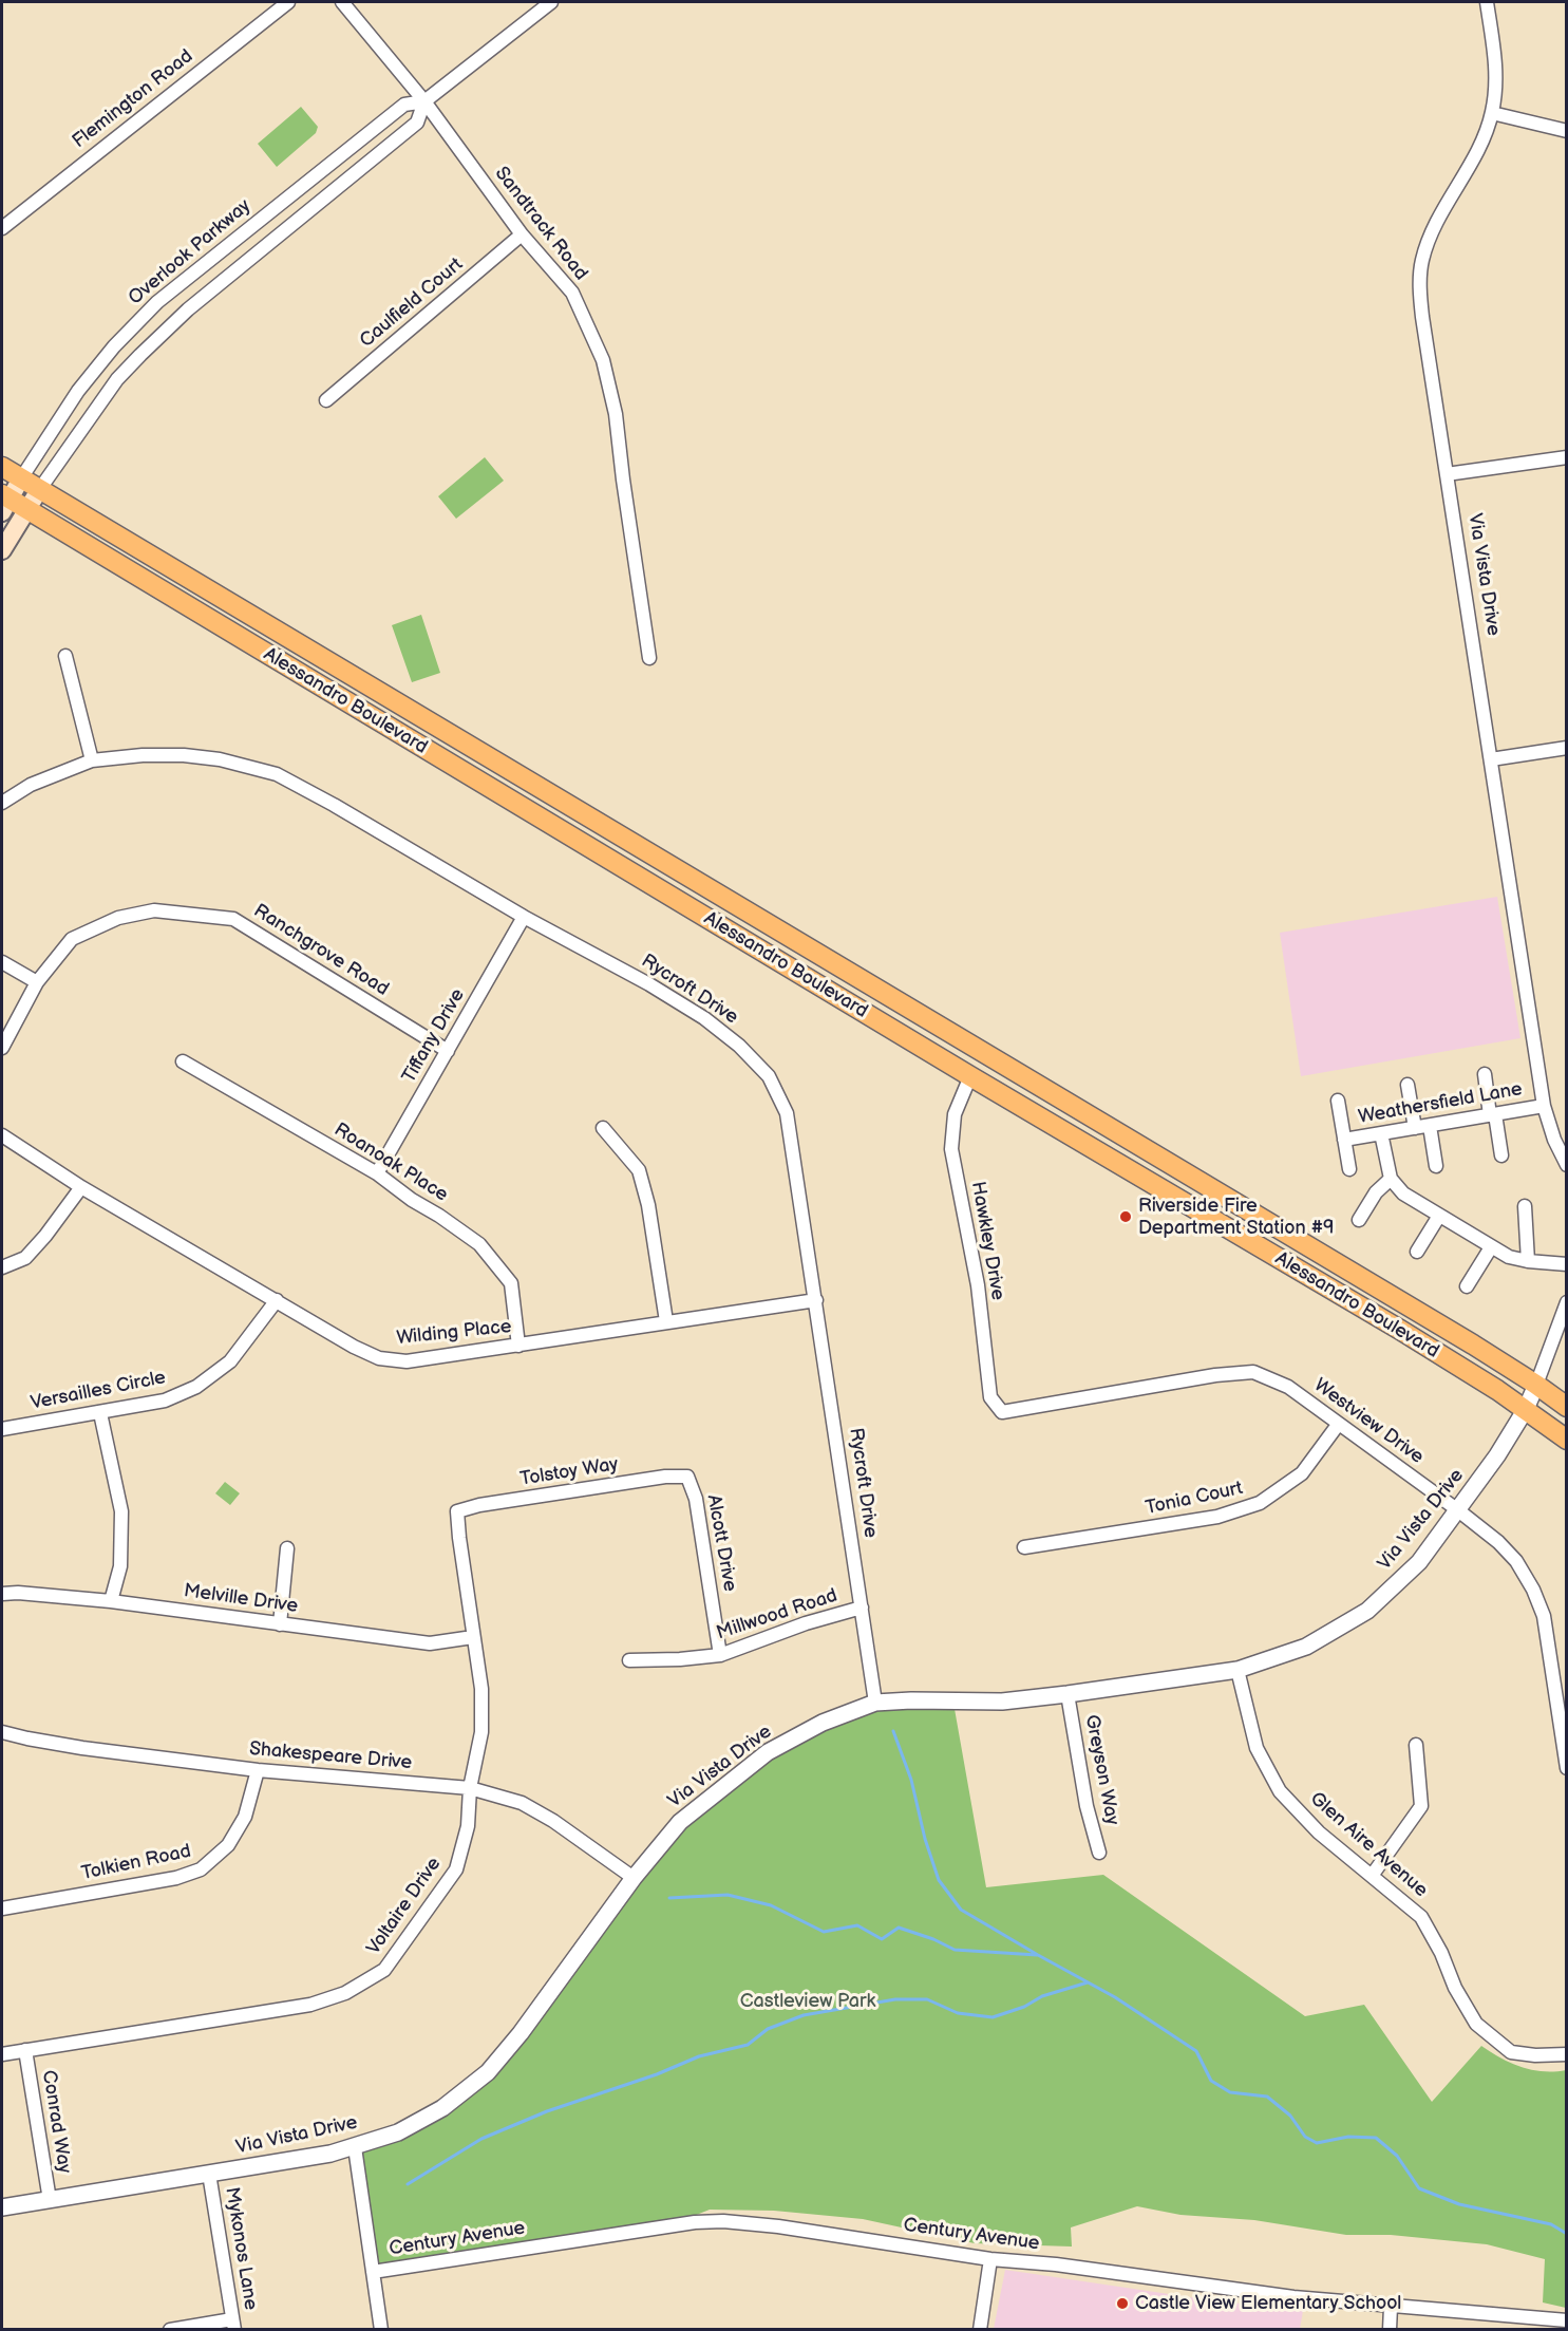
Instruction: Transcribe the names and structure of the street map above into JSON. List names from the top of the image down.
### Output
{
  "streets": {
    "main road": ["Alessandro Boulevard"],
    "street": [
      "Flemington Road",
      "Sandtrack Road",
      "Overlook Parkway",
      "Caulfield Court",
      "Via Vista Drive",
      "Ranchgrove Road",
      "Rycroft Drive",
      "Tiffany Drive",
      "Weathersfield Lane",
      "Roanoak Place",
      "Hawkley Drive",
      "Wilding Place",
      "Versailles Circle",
      "Westview Drive",
      "Tolstoy Way",
      "Tonia Court",
      "Alcott Drive",
      "Melville Drive",
      "Millwood Road",
      "Shakespeare Drive",
      "Greyson Way",
      "Glen Aire Avenue",
      "Tolkien Road",
      "Voltaire Drive",
      "Conrad Way",
      "Century Avenue",
      "Mykonos Lane"
    ]
  },
  "crossings": [
    ["Sandtrack Road", "Overlook Parkway"],
    ["Sandtrack Road", "Caulfield Court"],
    ["Overlook Parkway", "Alessandro Boulevard"],
    ["Via Vista Drive", "Alessandro Boulevard"],
    ["Via Vista Drive", "Rycroft Drive"],
    ["Via Vista Drive", "Weathersfield Lane"],
    ["Via Vista Drive", "Westview Drive"],
    ["Via Vista Drive", "Shakespeare Drive"],
    ["Via Vista Drive", "Greyson Way"],
    ["Via Vista Drive", "Glen Aire Avenue"],
    ["Via Vista Drive", "Conrad Way"],
    ["Via Vista Drive", "Mykonos Lane"],
    ["Alessandro Boulevard", "Hawkley Drive"],
    ["Ranchgrove Road", "Tiffany Drive"],
    ["Rycroft Drive", "Tiffany Drive"],
    ["Rycroft Drive", "Wilding Place"],
    ["Rycroft Drive", "Millwood Road"],
    ["Tiffany Drive", "Roanoak Place"],
    ["Roanoak Place", "Wilding Place"],
    ["Hawkley Drive", "Westview Drive"],
    ["Wilding Place", "Versailles Circle"],
    ["Westview Drive", "Tonia Court"],
    ["Tolstoy Way", "Alcott Drive"],
    ["Tolstoy Way", "Voltaire Drive"],
    ["Alcott Drive", "Millwood Road"],
    ["Melville Drive", "Voltaire Drive"],
    ["Shakespeare Drive", "Tolkien Road"],
    ["Shakespeare Drive", "Voltaire Drive"],
    ["Voltaire Drive", "Conrad Way"]
  ],
  "parks": ["Castleview Park"],
  "places": ["Riverside Fire Department Station #9", "Castle View Elementary School"]
}
